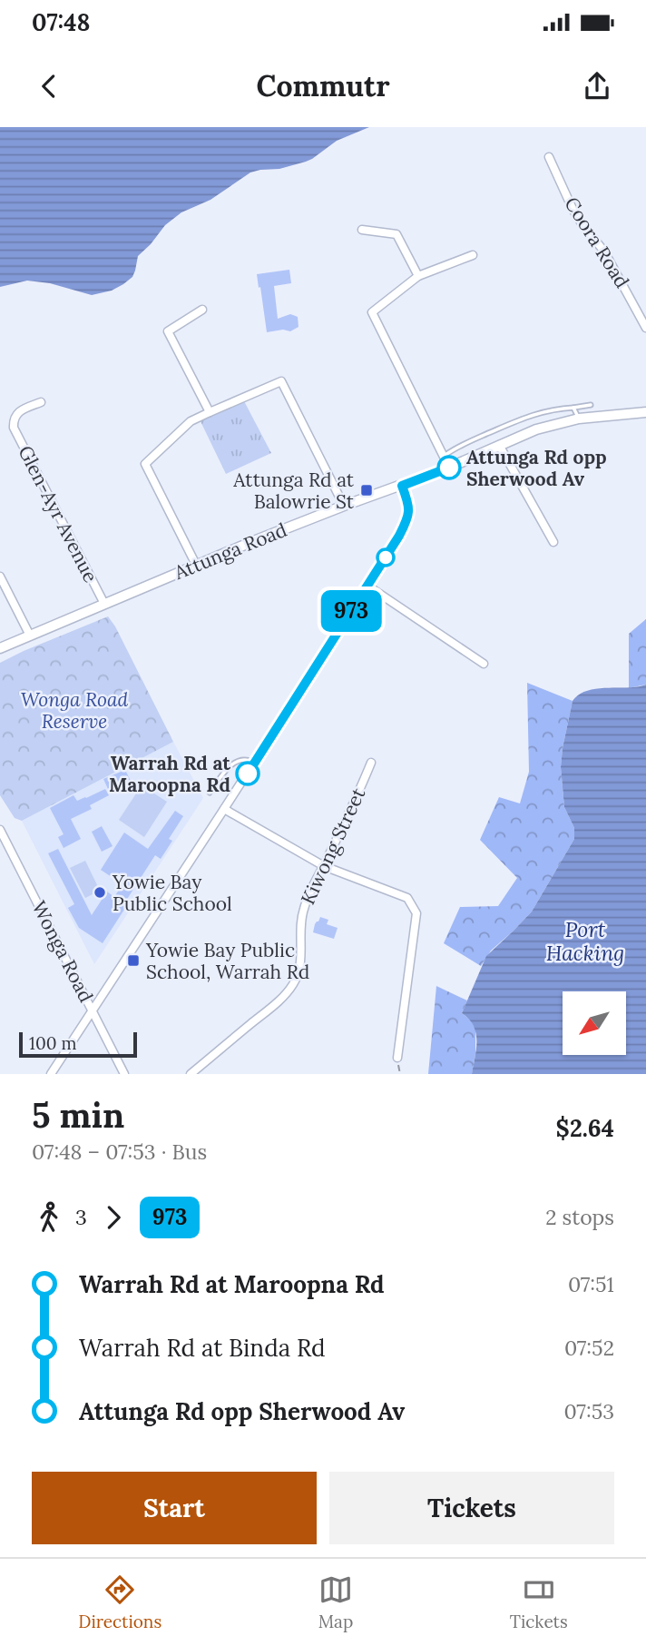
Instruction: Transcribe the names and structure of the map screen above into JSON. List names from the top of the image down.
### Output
{
  "streets": {
    "street": [
      "Coora Road",
      "Glen-Ayr Avenue",
      "Attunga Road",
      "Kiwong Street",
      "Wonga Road"
    ]
  },
  "crossings": [
    ["Glen-Ayr Avenue", "Attunga Road"]
  ],
  "water": ["Port Hacking"],
  "parks": ["Wonga Road Reserve"],
  "places": {
    "other": ["Attunga Rd opp Sherwood Av", "Warrah Rd at Maroopna Rd", "Yowie Bay Public School"],
    "transit": ["Attunga Rd at Balowrie St", "Yowie Bay Public School, Warrah Rd"]
  },
  "lines": ["bus line 973"],
  "scale_bar": "100 m",
  "north": "bottom left",
  "page": {
    "status": "07:48",
    "header": "Commutr",
    "on_map": "973",
    "scale": "100 m",
    "heading": ["5 min", "07:48 – 07:53 · Bus", "$2.64"],
    "legs": ["3", "973", "2 stops"],
    "list": [
      {
        "name": "Warrah Rd at Maroopna Rd",
        "value": "07:51"
      },
      {
        "name": "Warrah Rd at Binda Rd",
        "value": "07:52"
      },
      {
        "name": "Attunga Rd opp Sherwood Av",
        "value": "07:53"
      }
    ],
    "buttons": ["Start", "Tickets"],
    "tabs": ["Directions", "Map", "Tickets"]
  }
}
